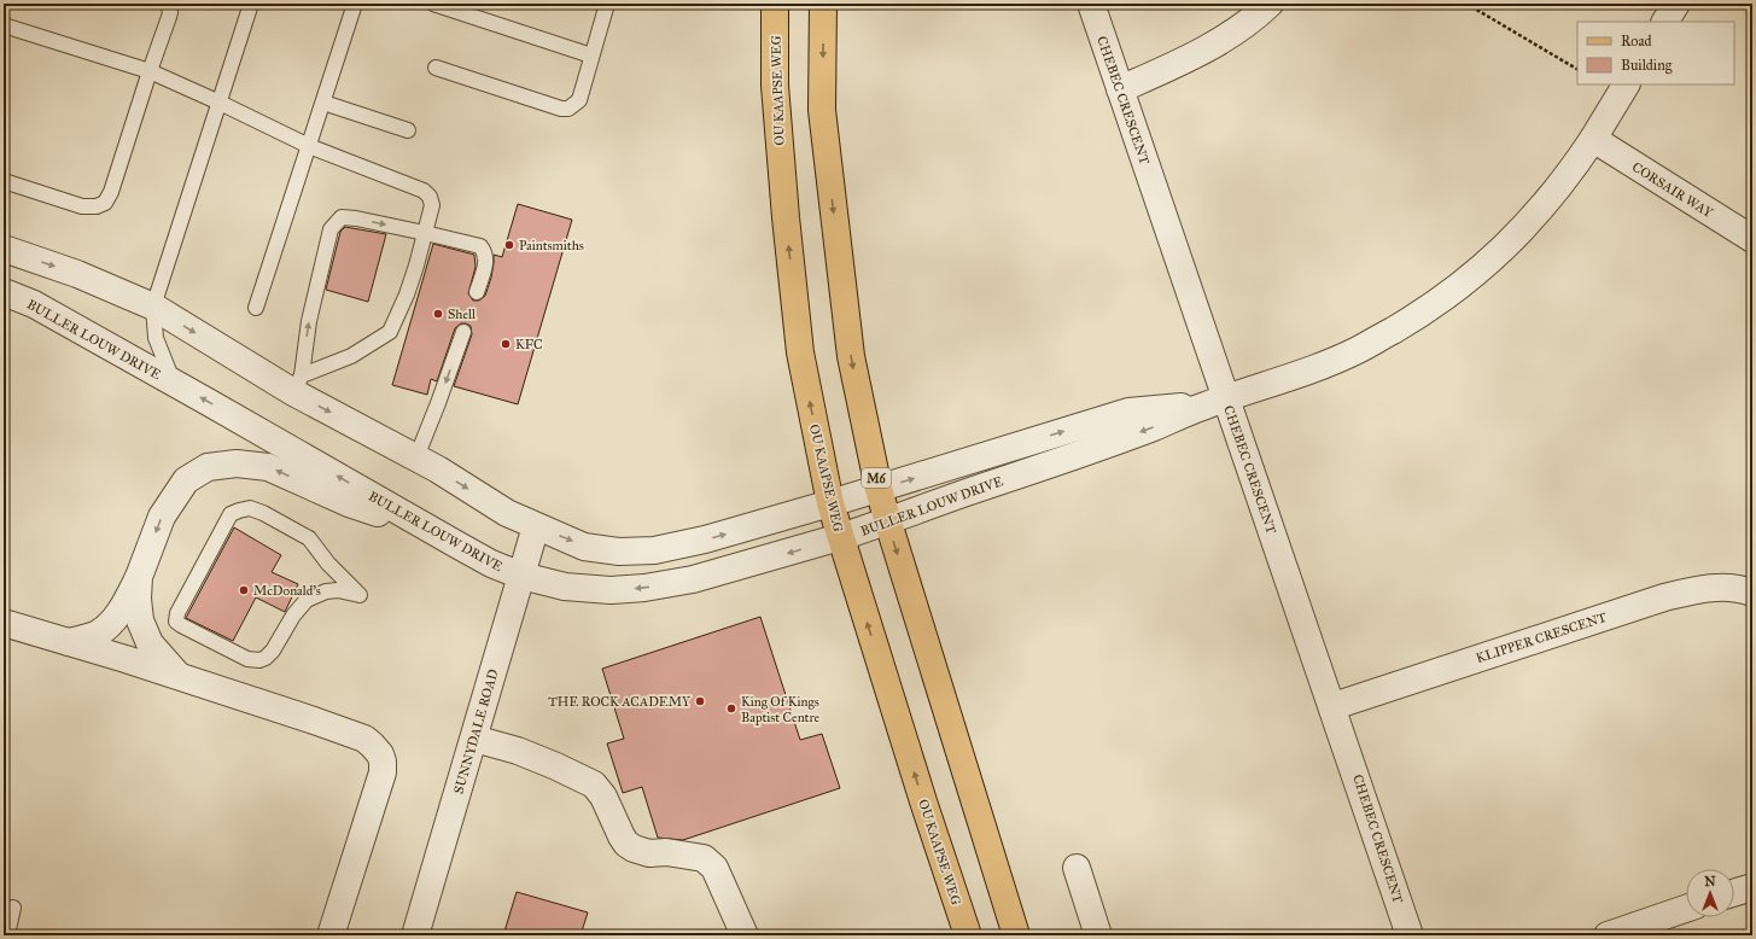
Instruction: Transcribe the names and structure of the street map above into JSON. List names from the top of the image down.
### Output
{
  "streets": {
    "main road": ["OU KAAPSE WEG", "M6"],
    "street": [
      "CHEBEC CRESCENT",
      "CORSAIR WAY",
      "BULLER LOUW DRIVE",
      "KLIPPER CRESCENT",
      "SUNNYDALE ROAD"
    ]
  },
  "crossings": [
    ["OU KAAPSE WEG", "BULLER LOUW DRIVE"],
    ["CHEBEC CRESCENT", "BULLER LOUW DRIVE"],
    ["CHEBEC CRESCENT", "KLIPPER CRESCENT"],
    ["CORSAIR WAY", "BULLER LOUW DRIVE"],
    ["BULLER LOUW DRIVE", "M6"],
    ["BULLER LOUW DRIVE", "SUNNYDALE ROAD"]
  ],
  "places": [
    "Paintsmiths",
    "Shell",
    "KFC",
    "McDonald's",
    "THE ROCK ACADEMY",
    "King Of Kings Baptist Centre"
  ],
  "legend": ["Road", "Building"],
  "north": "top"
}
